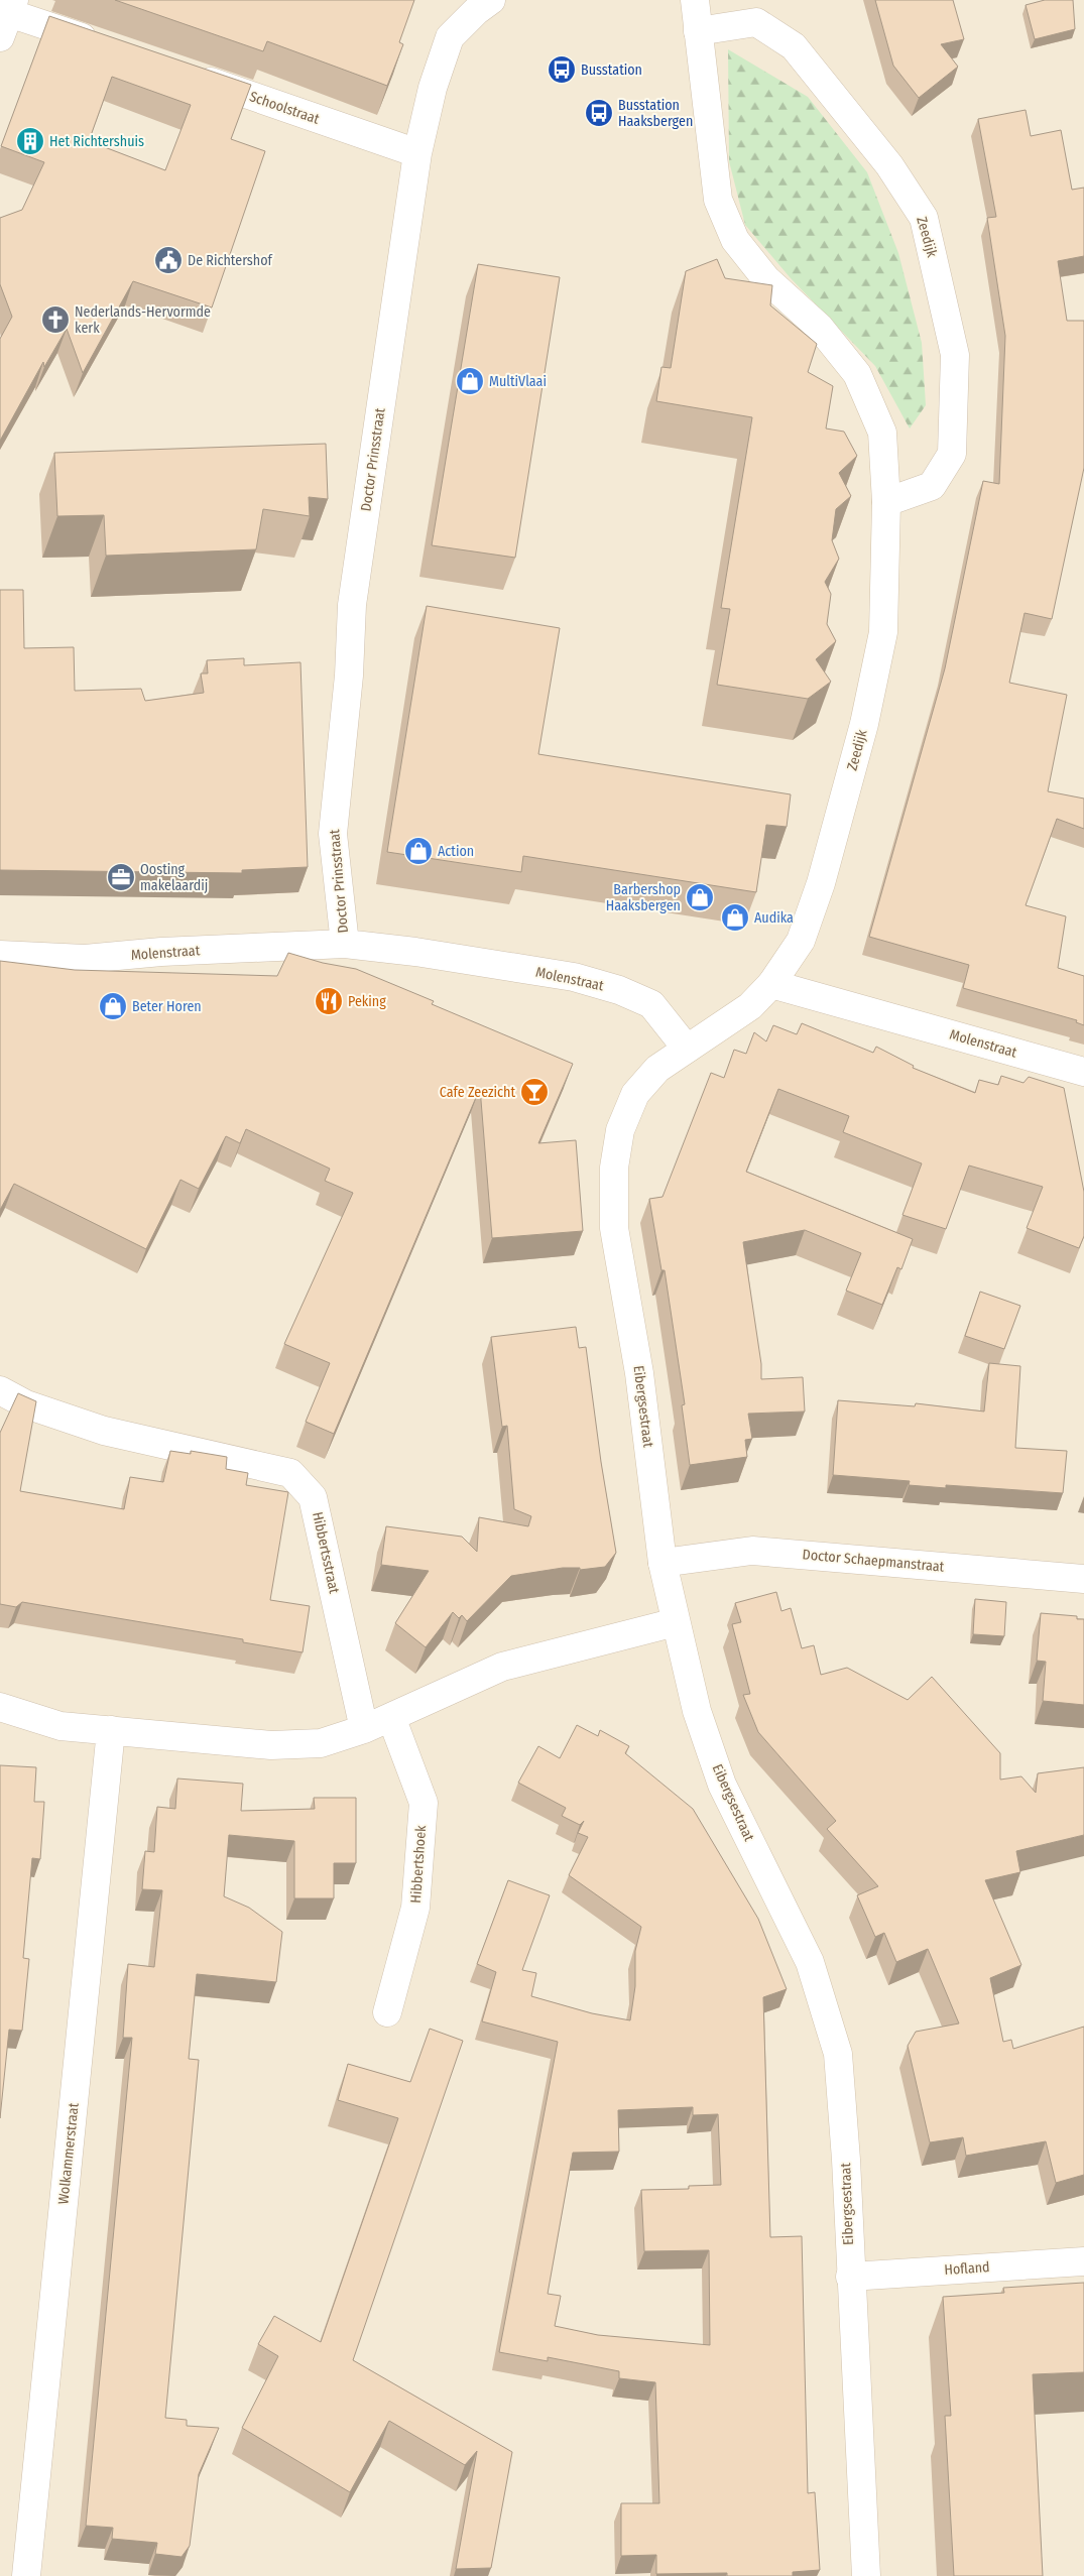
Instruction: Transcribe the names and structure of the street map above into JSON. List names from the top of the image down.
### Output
{
  "streets": {
    "street": [
      "Schoolstraat",
      "Zeedijk",
      "Doctor Prinsstraat",
      "Molenstraat",
      "Eibergsestraat",
      "Hibbertsstraat",
      "Doctor Schaepmanstraat",
      "Hibbertshoek",
      "Wolkammerstraat",
      "Hofland"
    ]
  },
  "crossings": [
    ["Schoolstraat", "Doctor Prinsstraat"],
    ["Zeedijk", "Molenstraat"],
    ["Doctor Prinsstraat", "Molenstraat"],
    ["Molenstraat", "Eibergsestraat"],
    ["Eibergsestraat", "Doctor Schaepmanstraat"],
    ["Eibergsestraat", "Hofland"]
  ],
  "places": {
    "bus stop": ["Busstation", "Busstation Haaksbergen"],
    "building": ["Het Richtershuis"],
    "public building": ["De Richtershof"],
    "church": ["Nederlands-Hervormde kerk"],
    "shop": [
      "MultiVlaai",
      "Action",
      "Barbershop Haaksbergen",
      "Audika",
      "Beter Horen"
    ],
    "office": ["Oosting makelaardij"],
    "restaurant": ["Peking"],
    "bar": ["Cafe Zeezicht"]
  }
}
